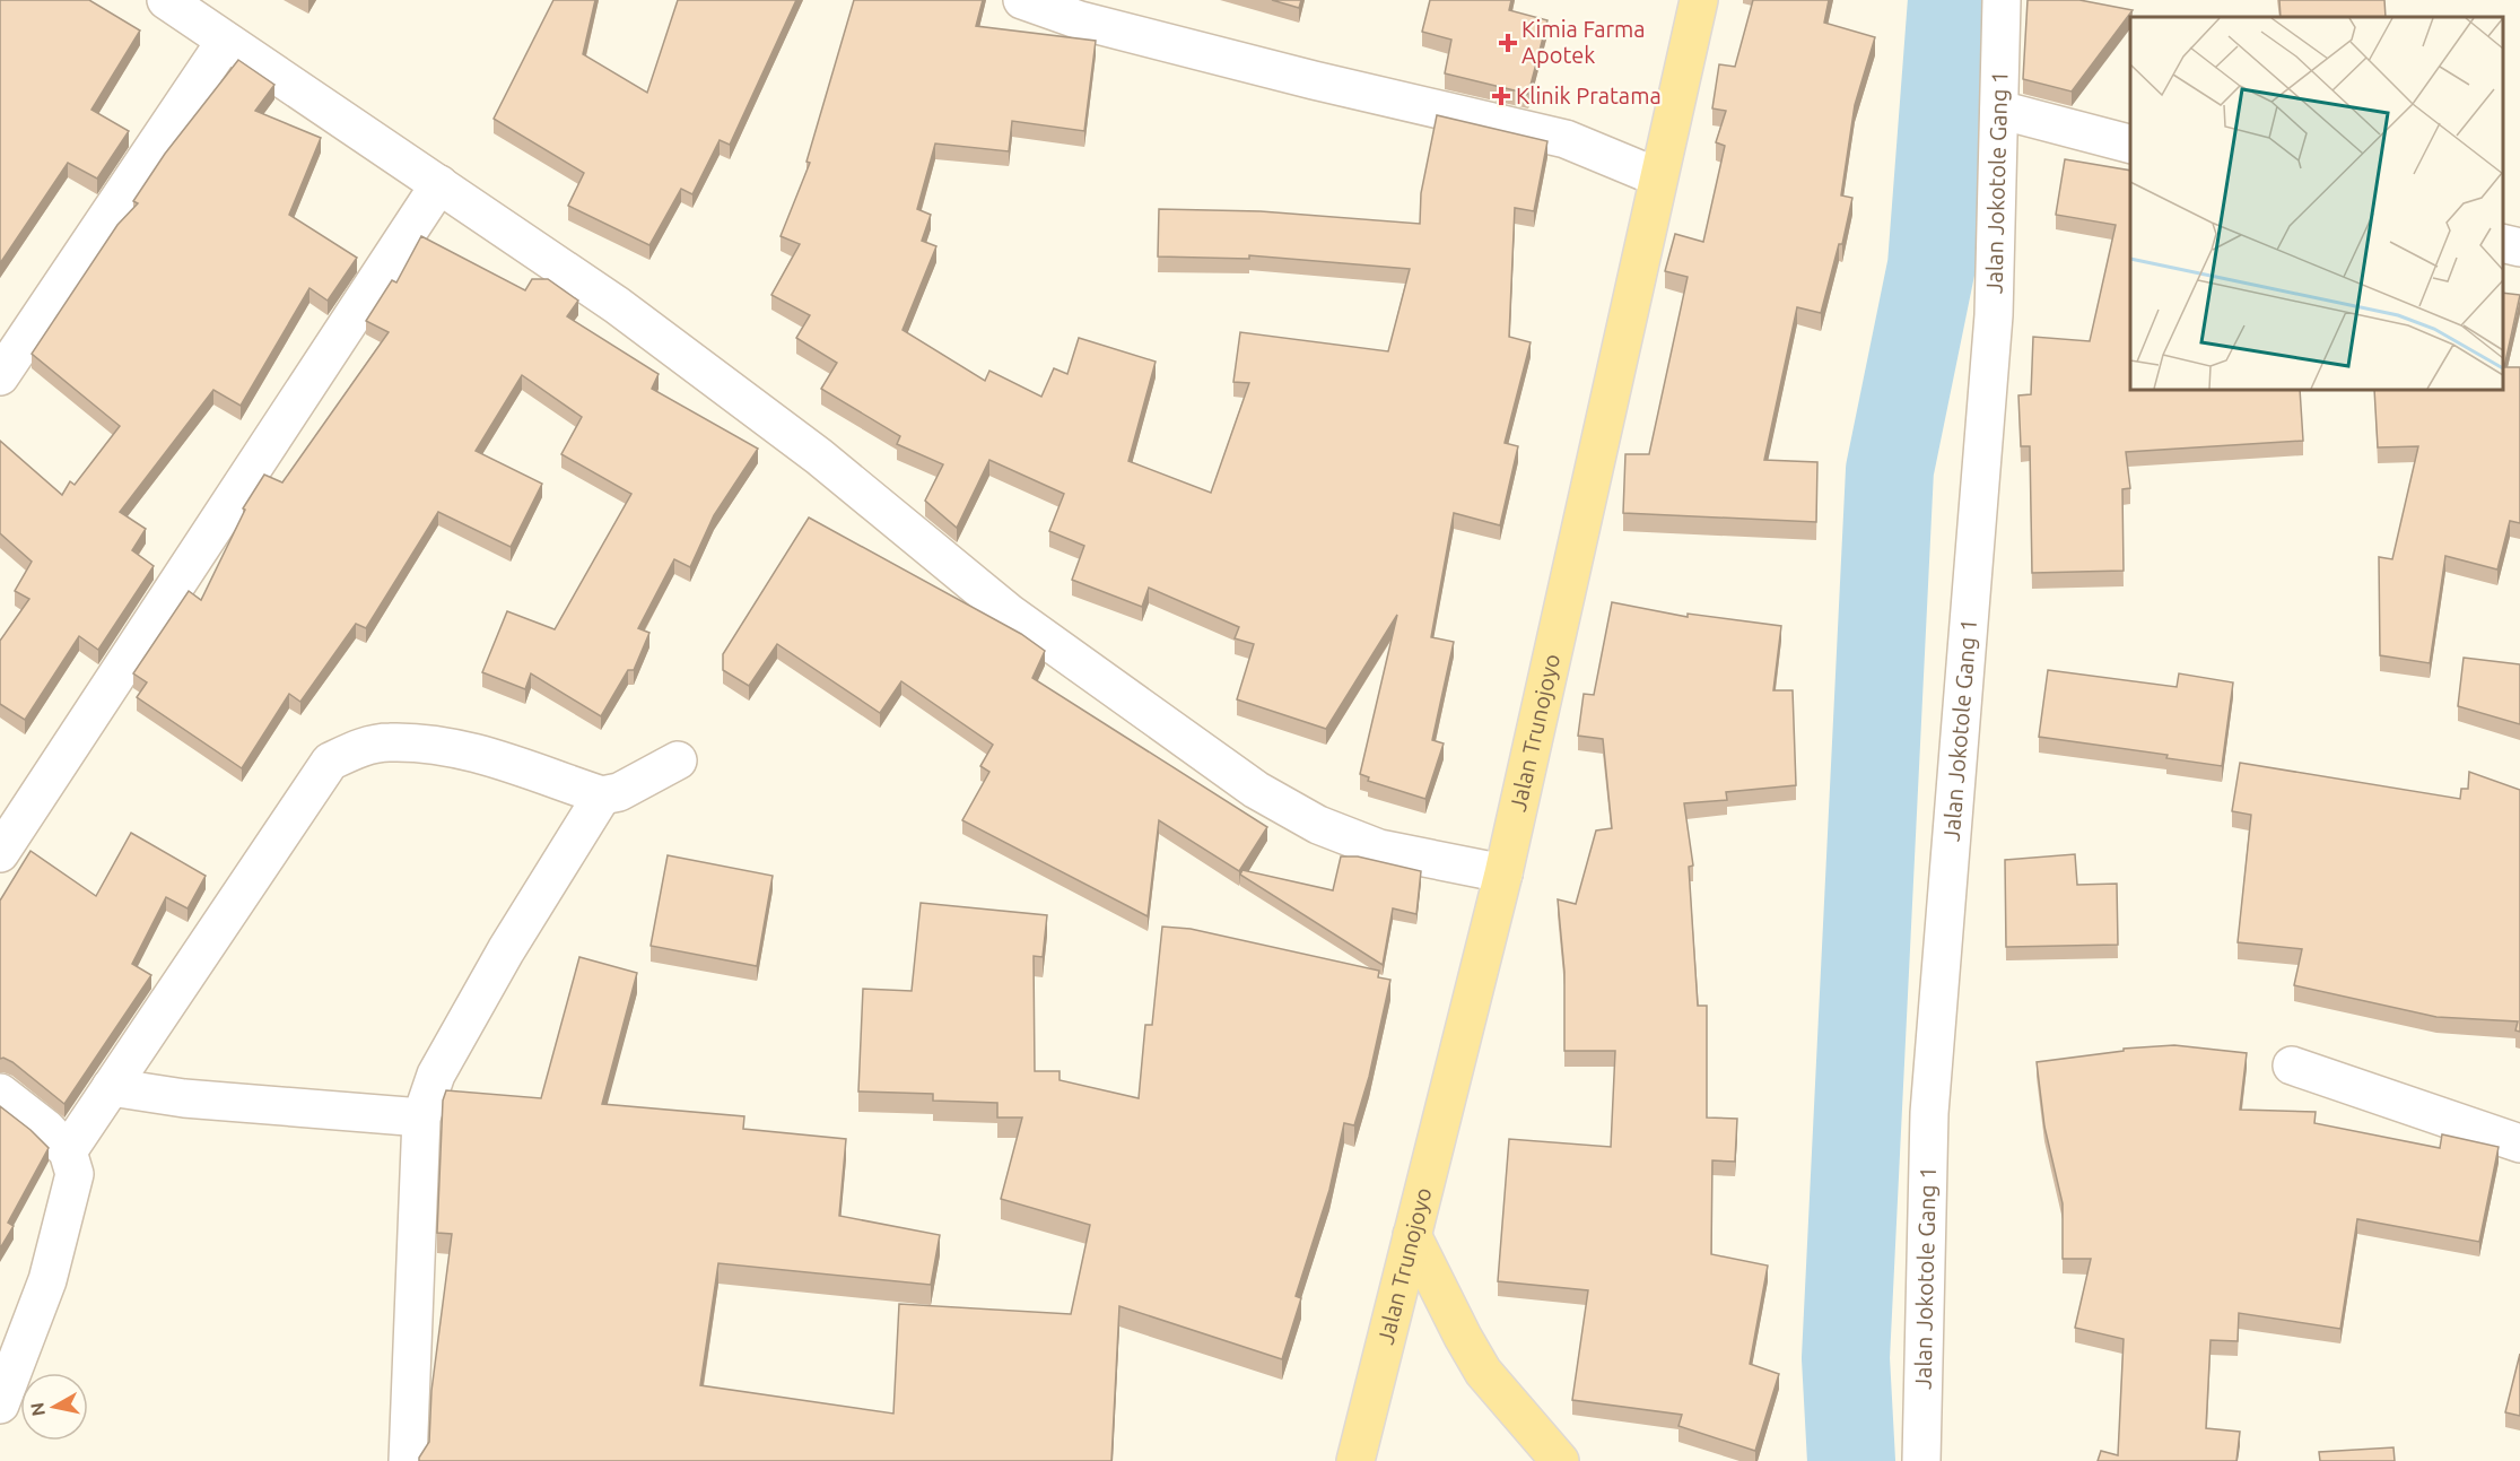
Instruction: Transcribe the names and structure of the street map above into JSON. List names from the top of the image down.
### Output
{
  "streets": {
    "main road": ["Jalan Trunojoyo"],
    "street": ["Jalan Jokotole Gang 1"]
  },
  "places": {
    "health": ["Kimia Farma Apotek", "Klinik Pratama"]
  },
  "north": "left"
}
